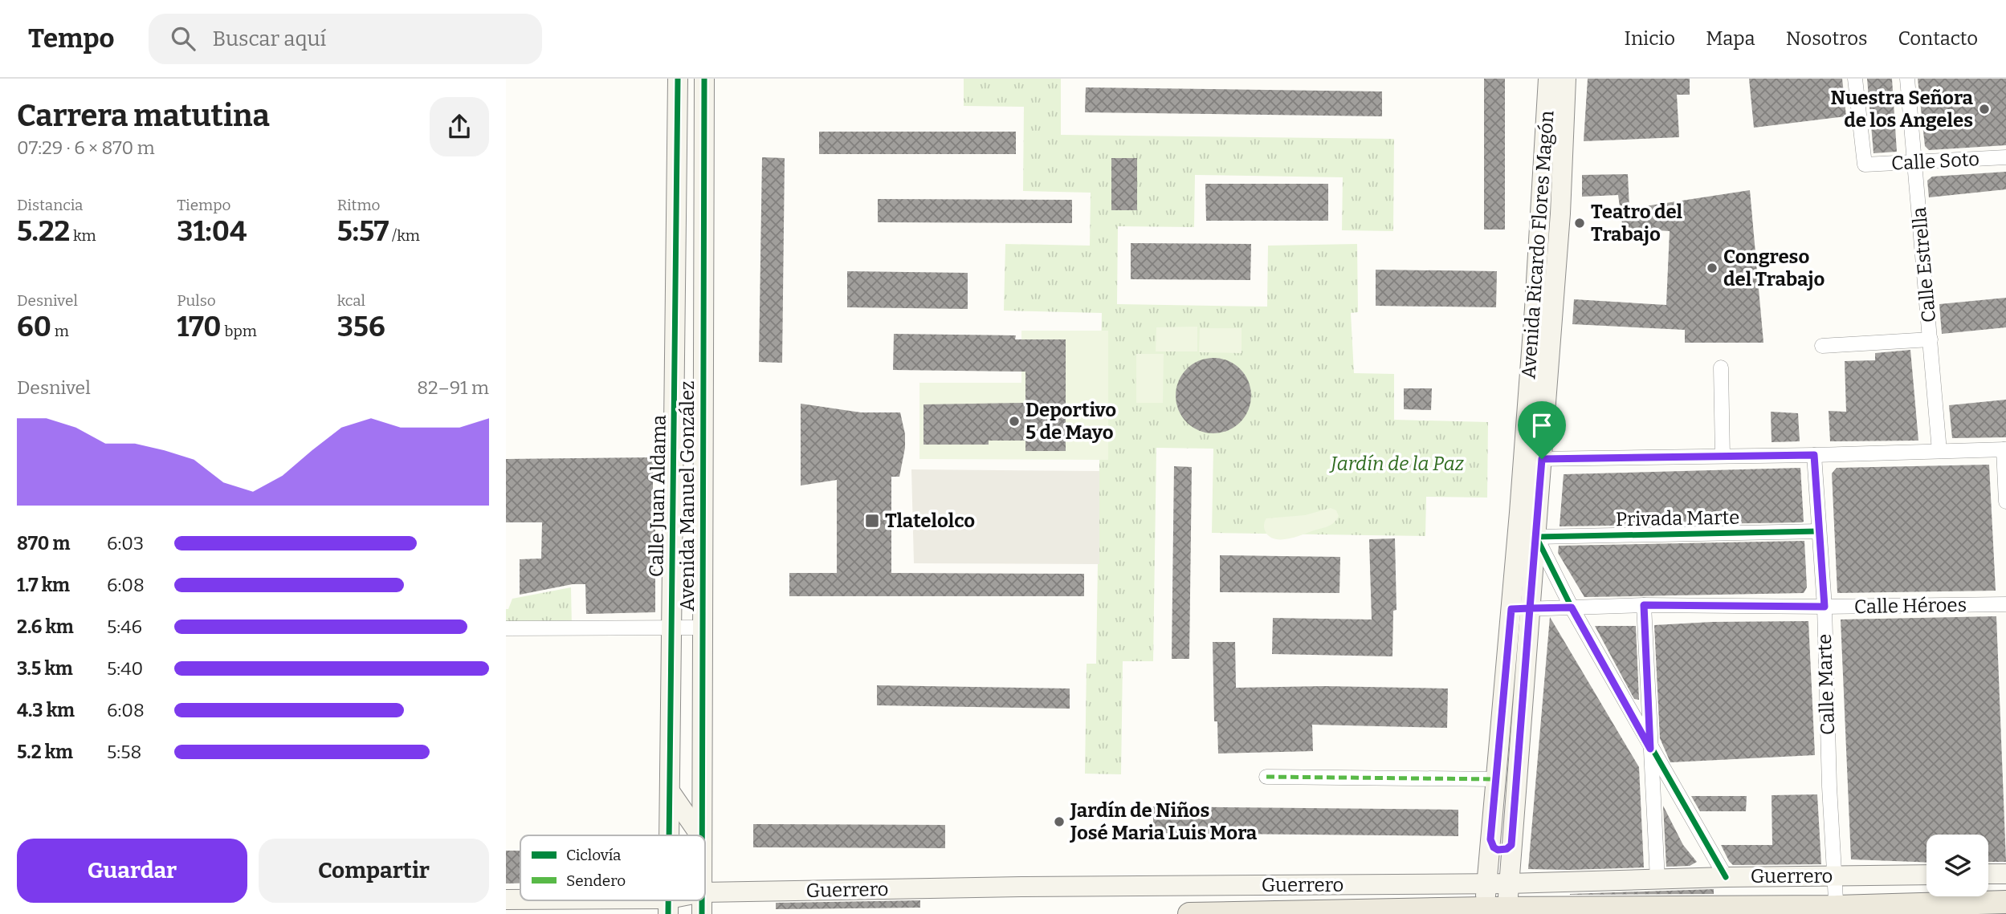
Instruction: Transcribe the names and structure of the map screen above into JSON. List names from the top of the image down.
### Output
{
  "streets": {
    "main road": [
      "Avenida Ricardo Flores Magón",
      "Calle Juan Aldama",
      "Avenida Manuel González",
      "Guerrero"
    ],
    "street": [
      "Calle Soto",
      "Calle Estrella",
      "Privada Marte",
      "Calle Héroes",
      "Calle Marte"
    ]
  },
  "crossings": [
    ["Calle Soto", "Calle Estrella"],
    ["Avenida Ricardo Flores Magón", "Privada Marte"],
    ["Avenida Ricardo Flores Magón", "Calle Héroes"],
    ["Avenida Ricardo Flores Magón", "Guerrero"],
    ["Privada Marte", "Calle Marte"],
    ["Calle Héroes", "Calle Marte"],
    ["Calle Marte", "Guerrero"]
  ],
  "parks": ["Jardín de la Paz"],
  "places": {
    "other": [
      "Nuestra Señora de los Angeles",
      "Teatro del Trabajo",
      "Congreso del Trabajo",
      "Deportivo 5 de Mayo",
      "Jardín de Niños José Maria Luis Mora"
    ],
    "transit": ["Tlatelolco"]
  },
  "legend": ["Ciclovía", "Sendero"],
  "page": {
    "header": "Tempo",
    "search": "Buscar aquí",
    "nav": [
      "Inicio",
      "Mapa",
      "Nosotros",
      "Contacto"
    ],
    "heading": ["Carrera matutina", "07:29 · 6 × 870 m"],
    "stats": [
      ["Distancia", "5.22 km"],
      ["Tiempo", "31:04"],
      ["Ritmo", "5:57 /km"],
      ["Desnivel", "60 m"],
      ["Pulso", "170 bpm"],
      ["kcal", "356"]
    ],
    "chart": ["Desnivel", "82–91 m"],
    "list": [
      {
        "name": "870 m",
        "note": "6:03"
      },
      {
        "name": "1.7 km",
        "note": "6:08"
      },
      {
        "name": "2.6 km",
        "note": "5:46"
      },
      {
        "name": "3.5 km",
        "note": "5:40"
      },
      {
        "name": "4.3 km",
        "note": "6:08"
      },
      {
        "name": "5.2 km",
        "note": "5:58"
      }
    ],
    "buttons": ["Guardar", "Compartir"]
  }
}
